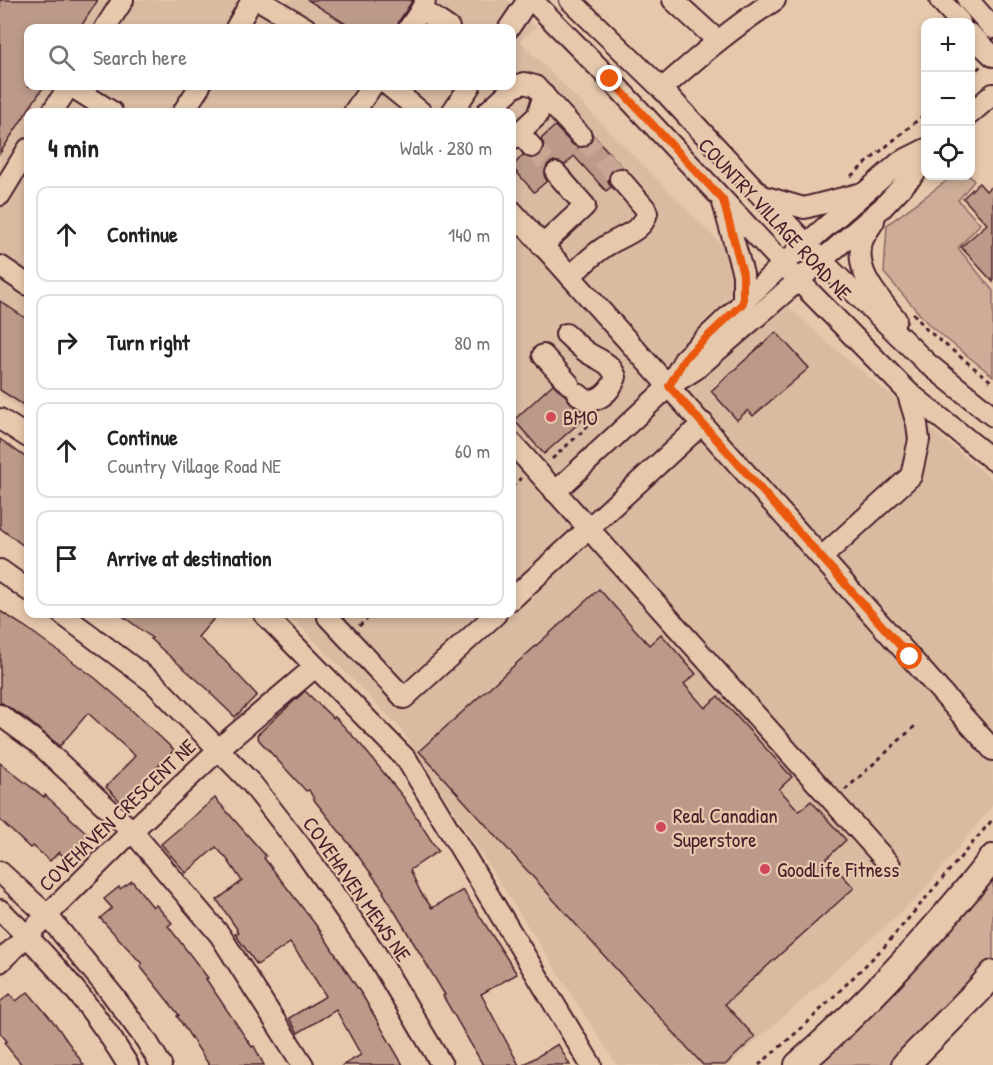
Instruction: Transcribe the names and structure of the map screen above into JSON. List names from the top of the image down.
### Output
{
  "streets": {
    "street": ["COUNTRY VILLAGE ROAD NE", "COVEHAVEN CRESCENT NE", "COVEHAVEN MEWS NE"]
  },
  "crossings": [
    ["COVEHAVEN CRESCENT NE", "COVEHAVEN MEWS NE"]
  ],
  "places": ["BMO", "Real Canadian Superstore", "GoodLife Fitness"],
  "page": {
    "map_buttons": ["+", "−"],
    "search": "Search here",
    "heading": ["4 min", "Walk · 280 m"],
    "list": [
      ["Continue", "140 m"],
      ["Turn right", "80 m"],
      ["Continue", "Country Village Road NE", "60 m"],
      "Arrive at destination"
    ]
  }
}
